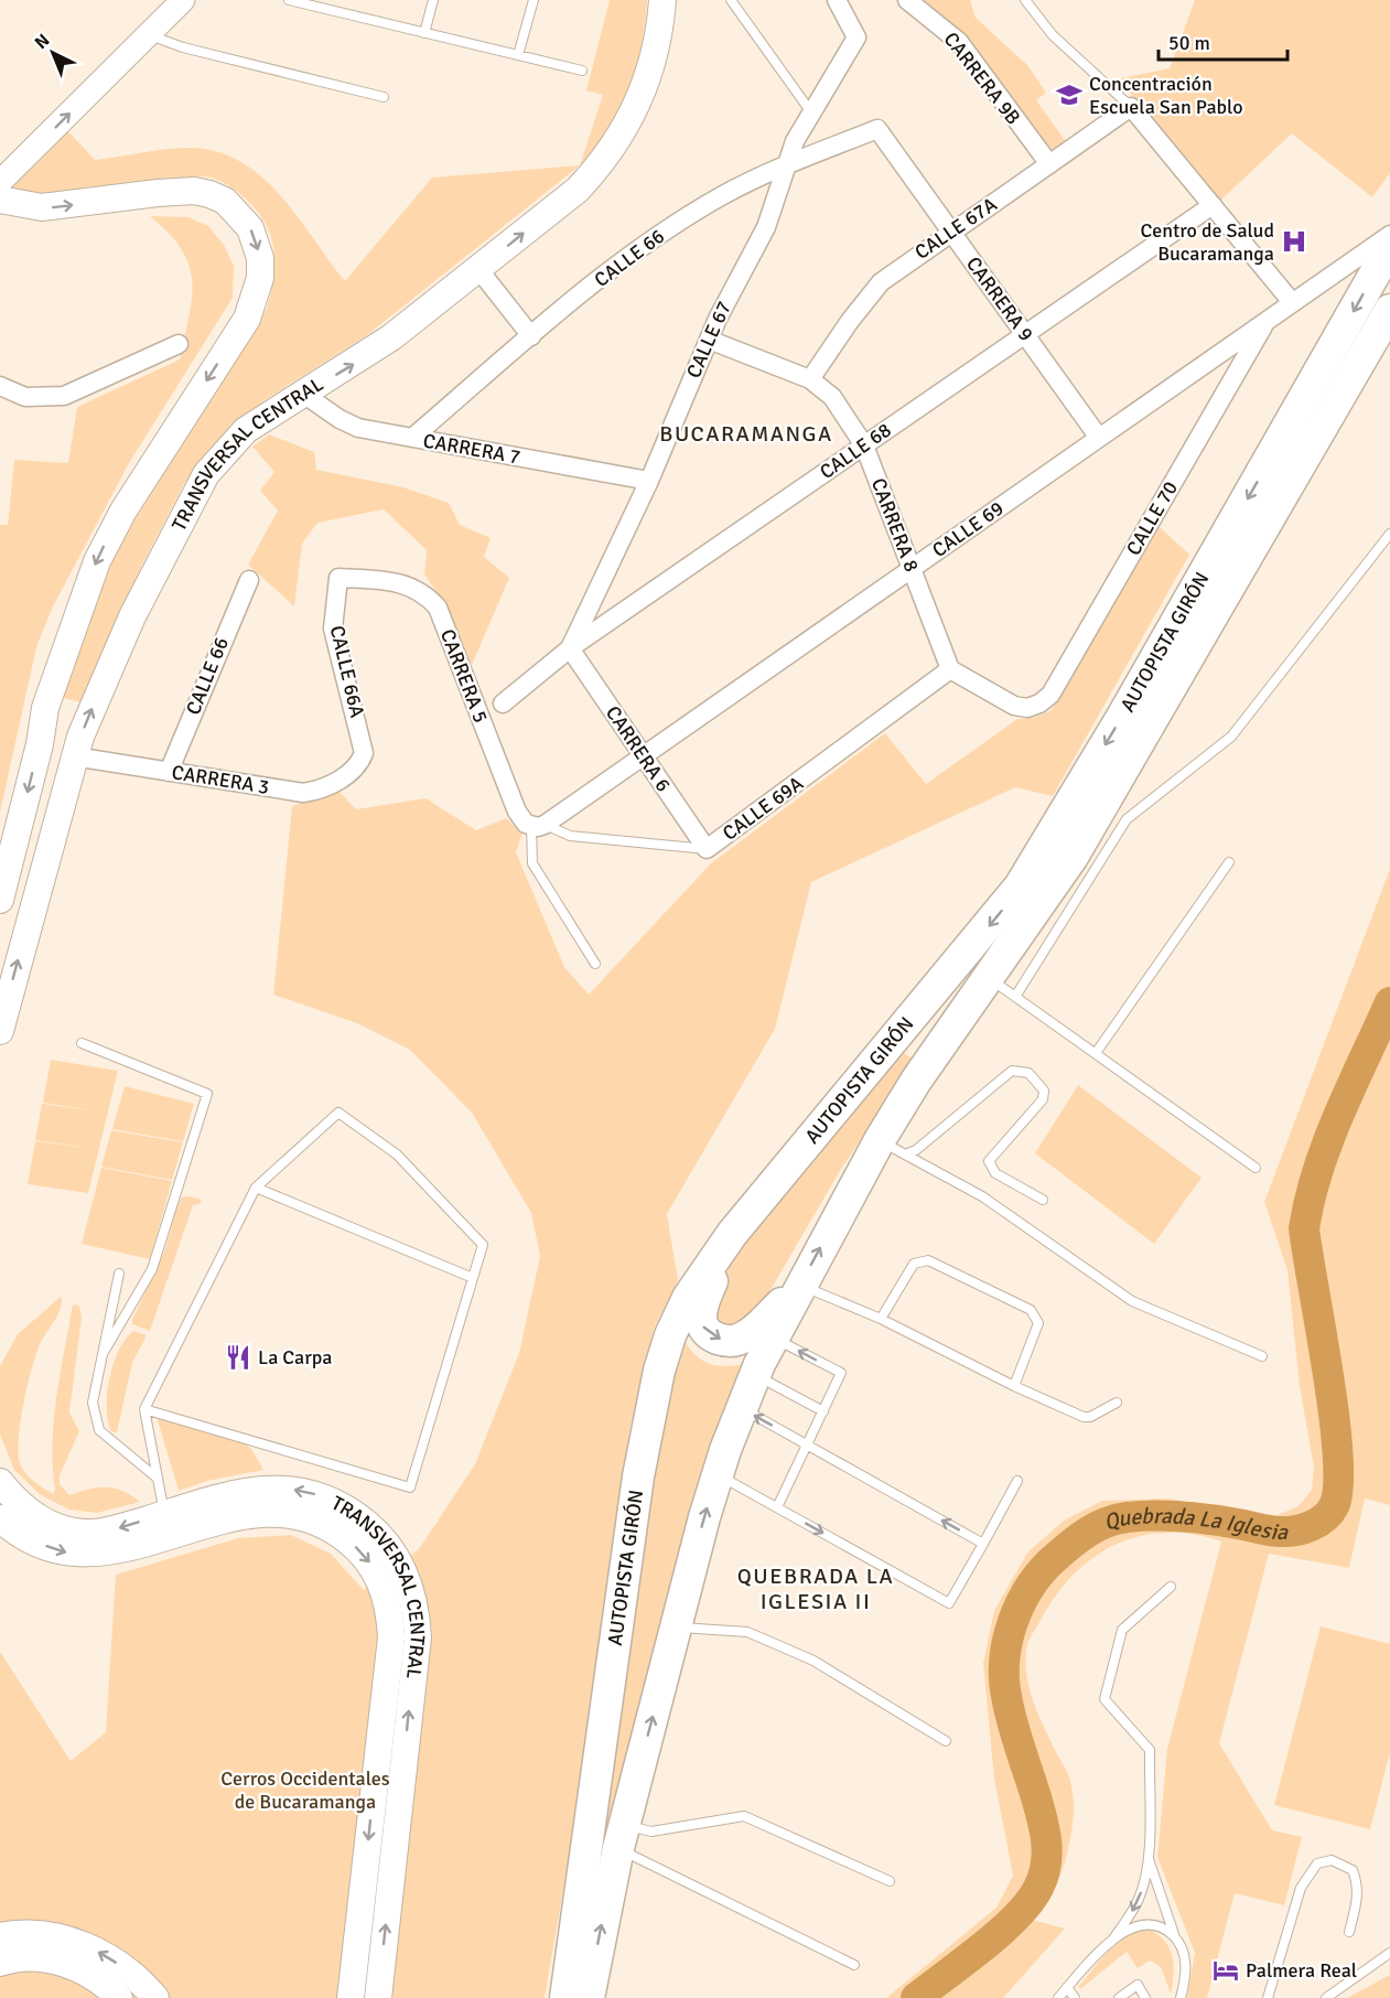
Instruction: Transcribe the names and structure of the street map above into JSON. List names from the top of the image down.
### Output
{
  "streets": {
    "highway": ["AUTOPISTA GIRÓN"],
    "main road": ["TRANSVERSAL CENTRAL"],
    "street": [
      "CARRERA 9B",
      "CALLE 67A",
      "CALLE 66",
      "CARRERA 9",
      "CALLE 67",
      "CARRERA 7",
      "CALLE 68",
      "CALLE 70",
      "CARRERA 8",
      "CALLE 69",
      "CALLE 66A",
      "CARRERA 5",
      "CARRERA 6",
      "CARRERA 3",
      "CALLE 69A"
    ]
  },
  "crossings": [
    ["CARRERA 9B", "CALLE 67A"],
    ["CALLE 67A", "CARRERA 9"],
    ["CALLE 67A", "CARRERA 8"],
    ["CALLE 66", "CARRERA 9"],
    ["CALLE 66", "CALLE 67"],
    ["CALLE 66", "CARRERA 7"],
    ["CALLE 66", "CARRERA 3"],
    ["CARRERA 9", "CALLE 68"],
    ["CARRERA 9", "CALLE 69"],
    ["CALLE 67", "CARRERA 7"],
    ["CALLE 67", "CALLE 68"],
    ["CALLE 67", "CARRERA 8"],
    ["CALLE 67", "CARRERA 6"],
    ["CARRERA 7", "TRANSVERSAL CENTRAL"],
    ["CALLE 68", "CARRERA 8"],
    ["CALLE 68", "CARRERA 6"],
    ["TRANSVERSAL CENTRAL", "CARRERA 3"],
    ["CALLE 70", "CARRERA 8"],
    ["CALLE 70", "CALLE 69"],
    ["CALLE 70", "CALLE 69A"],
    ["CARRERA 8", "CALLE 69"],
    ["CARRERA 8", "CALLE 69A"],
    ["CALLE 69", "CARRERA 5"],
    ["CALLE 69", "CARRERA 6"],
    ["CALLE 69", "CALLE 69A"],
    ["CALLE 66A", "CARRERA 5"],
    ["CALLE 66A", "CARRERA 3"],
    ["CARRERA 5", "CALLE 69A"],
    ["CARRERA 6", "CALLE 69A"]
  ],
  "districts": ["BUCARAMANGA", "QUEBRADA LA IGLESIA II"],
  "water": ["Quebrada La Iglesia"],
  "parks": ["Cerros Occidentales de Bucaramanga"],
  "places": {
    "school or university": ["Concentración Escuela San Pablo"],
    "hospital": ["Centro de Salud Bucaramanga"],
    "restaurant": ["La Carpa"],
    "hotel": ["Palmera Real"]
  },
  "scale_bar": "50 m",
  "north": "top left"
}
